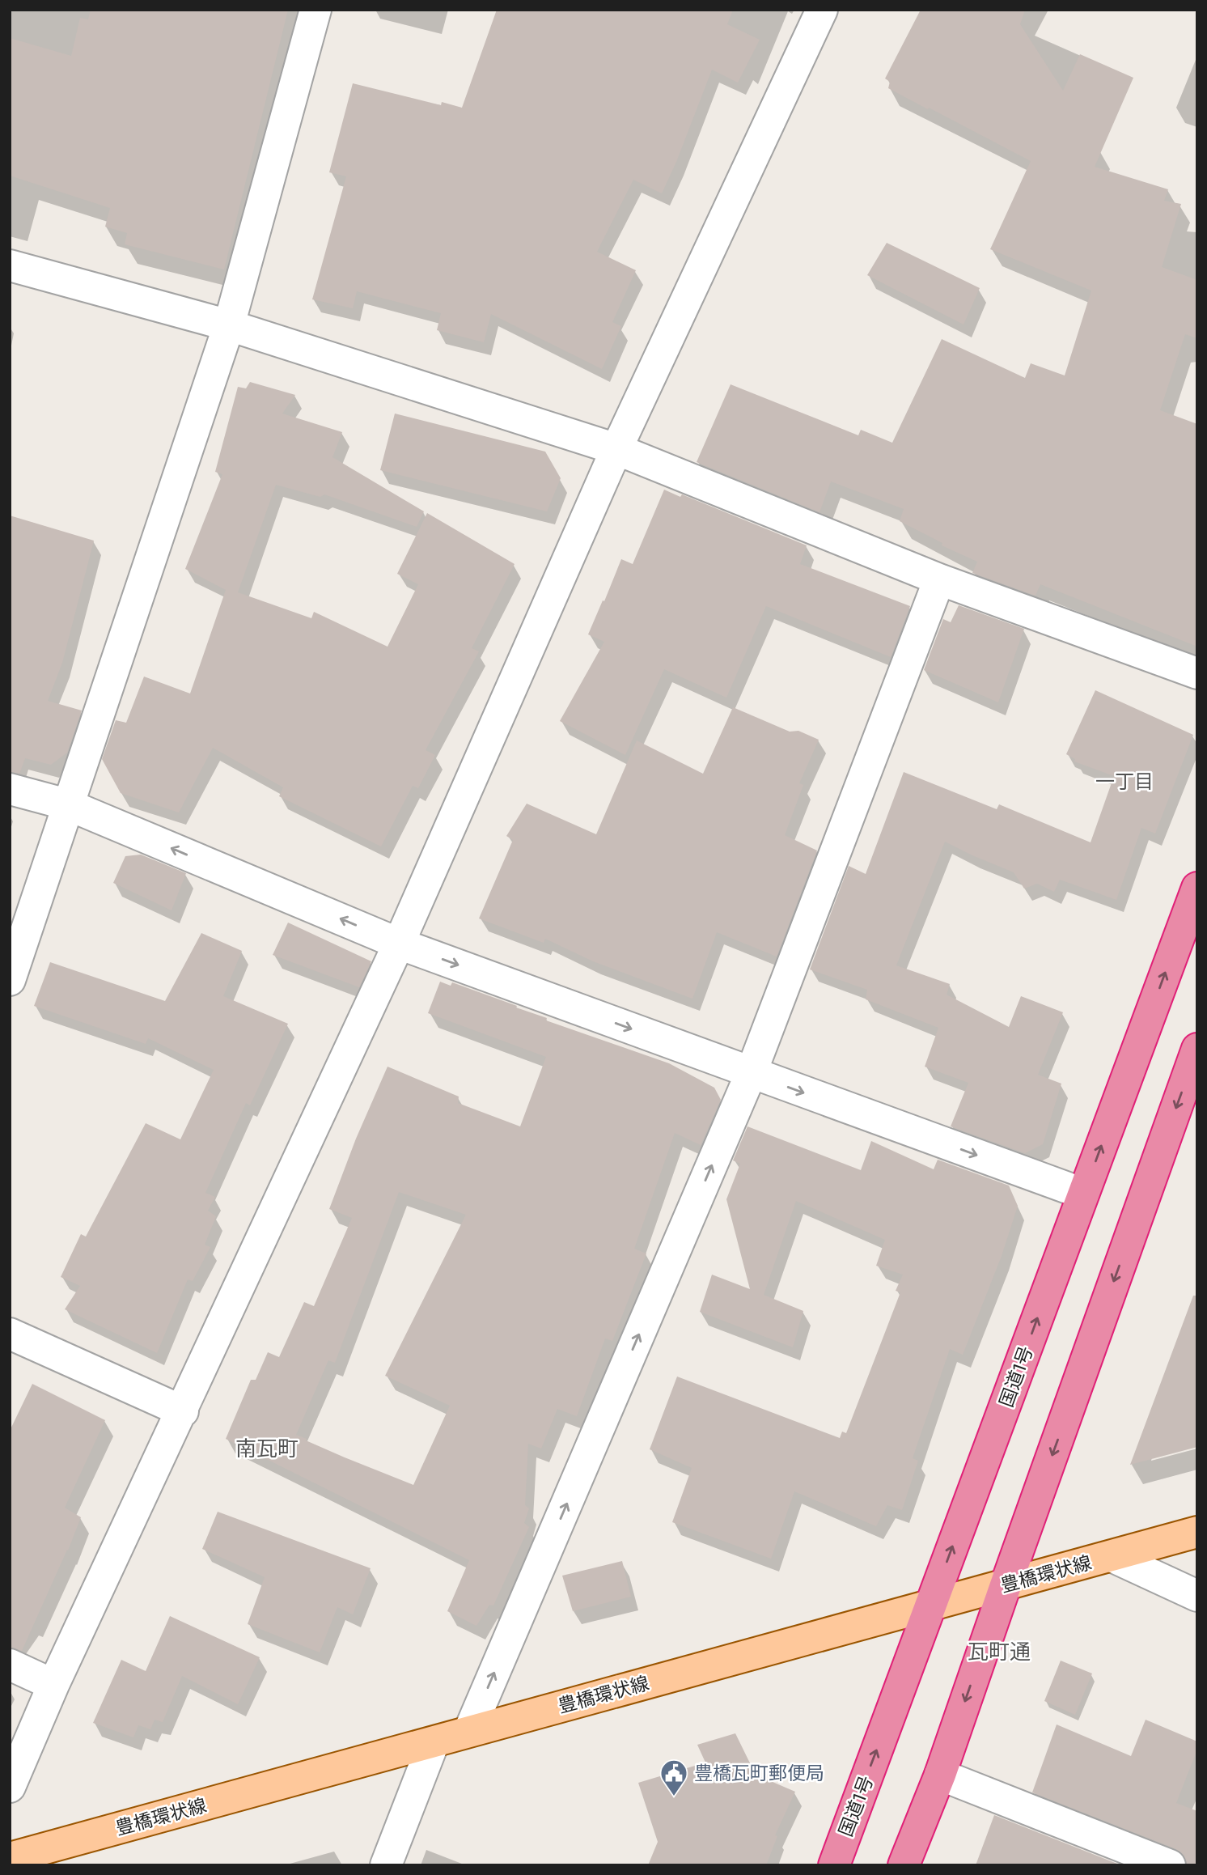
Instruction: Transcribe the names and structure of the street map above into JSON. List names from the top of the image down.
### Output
{
  "streets": {
    "highway": ["国道1号"],
    "main road": ["豊橋環状線"]
  },
  "crossings": [
    ["国道1号", "豊橋環状線"]
  ],
  "districts": ["一丁目", "南瓦町", "瓦町通"],
  "places": {
    "public building": ["豊橋瓦町郵便局"]
  }
}
